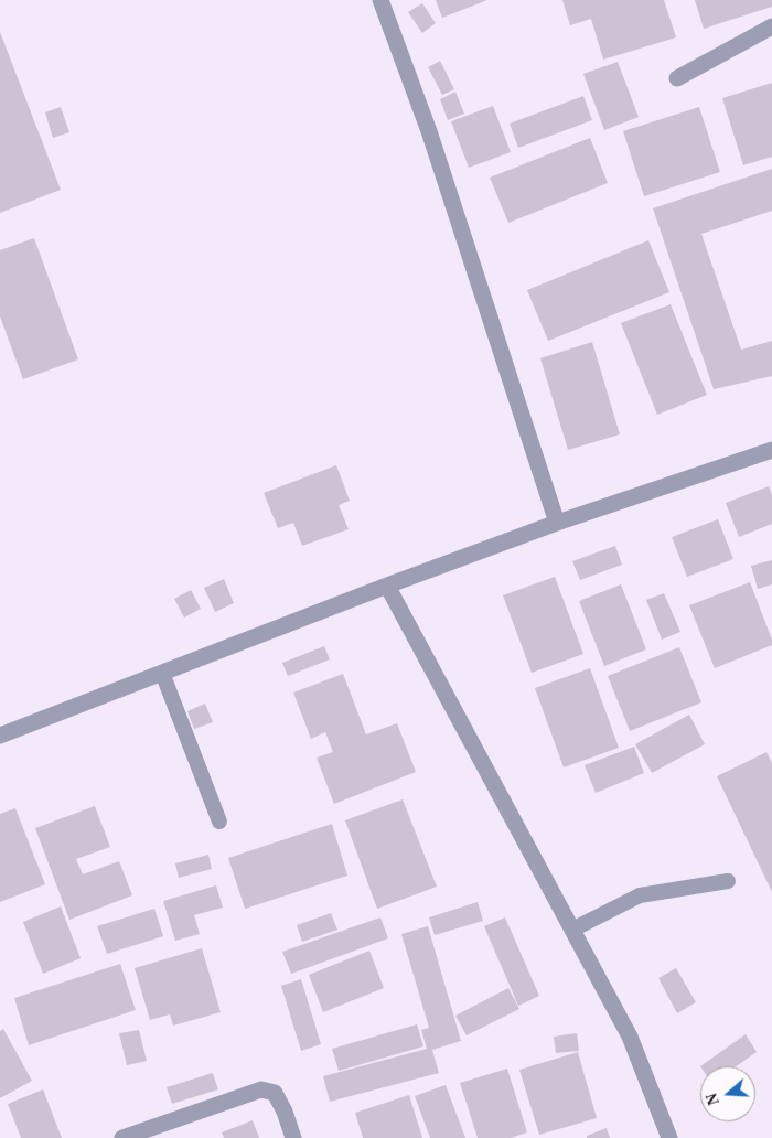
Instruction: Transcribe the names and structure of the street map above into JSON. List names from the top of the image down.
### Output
{
  "north": "left"
}
